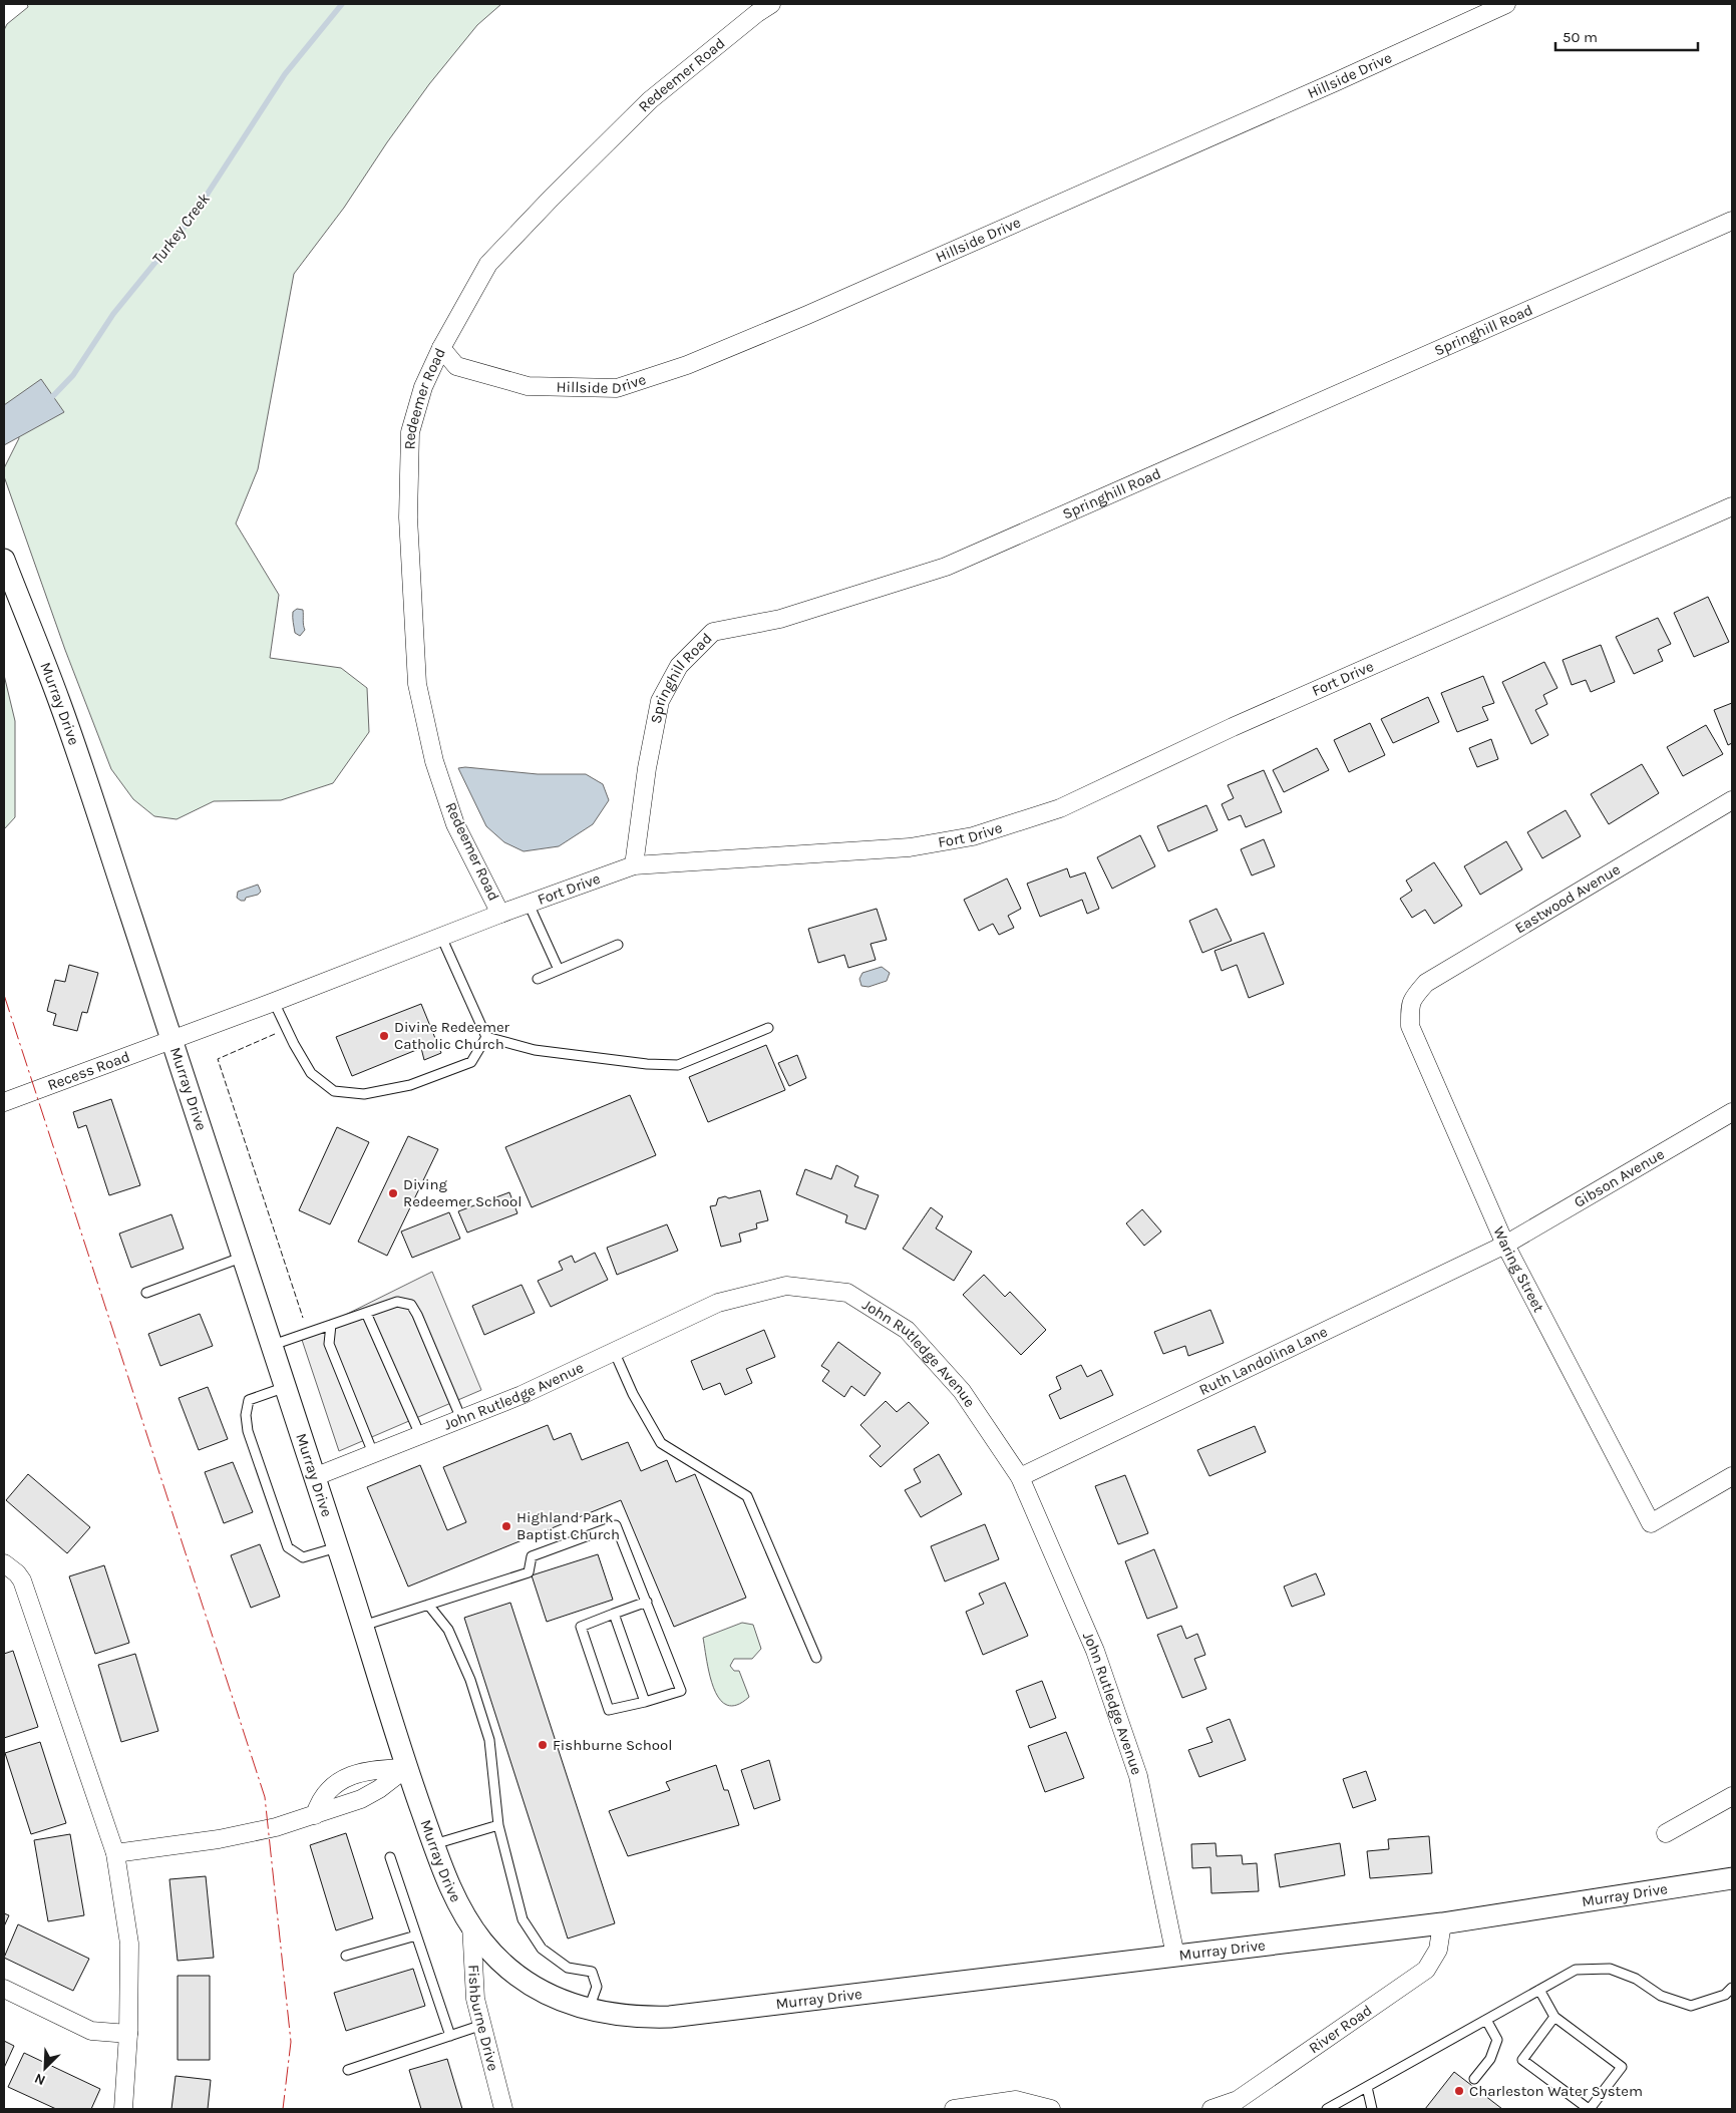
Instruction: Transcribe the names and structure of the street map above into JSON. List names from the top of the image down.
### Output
{
  "streets": {
    "street": [
      "Redeemer Road",
      "Hillside Drive",
      "Springhill Road",
      "Fort Drive",
      "Murray Drive",
      "Eastwood Avenue",
      "Recess Road",
      "Gibson Avenue",
      "Waring Street",
      "John Rutledge Avenue",
      "Ruth Landolina Lane",
      "Fishburne Drive",
      "River Road"
    ]
  },
  "crossings": [
    ["Redeemer Road", "Hillside Drive"],
    ["Redeemer Road", "Fort Drive"],
    ["Springhill Road", "Fort Drive"],
    ["Fort Drive", "Murray Drive"],
    ["Fort Drive", "Recess Road"],
    ["Murray Drive", "Recess Road"],
    ["Murray Drive", "John Rutledge Avenue"],
    ["Murray Drive", "Fishburne Drive"],
    ["Murray Drive", "River Road"],
    ["Eastwood Avenue", "Waring Street"],
    ["Gibson Avenue", "Waring Street"],
    ["Gibson Avenue", "Ruth Landolina Lane"],
    ["Waring Street", "Ruth Landolina Lane"],
    ["John Rutledge Avenue", "Ruth Landolina Lane"]
  ],
  "water": ["Turkey Creek"],
  "places": [
    "Divine Redeemer Catholic Church",
    "Diving Redeemer School",
    "Highland Park Baptist Church",
    "Fishburne School",
    "Charleston Water System"
  ],
  "scale_bar": "50 m",
  "north": "bottom left"
}
